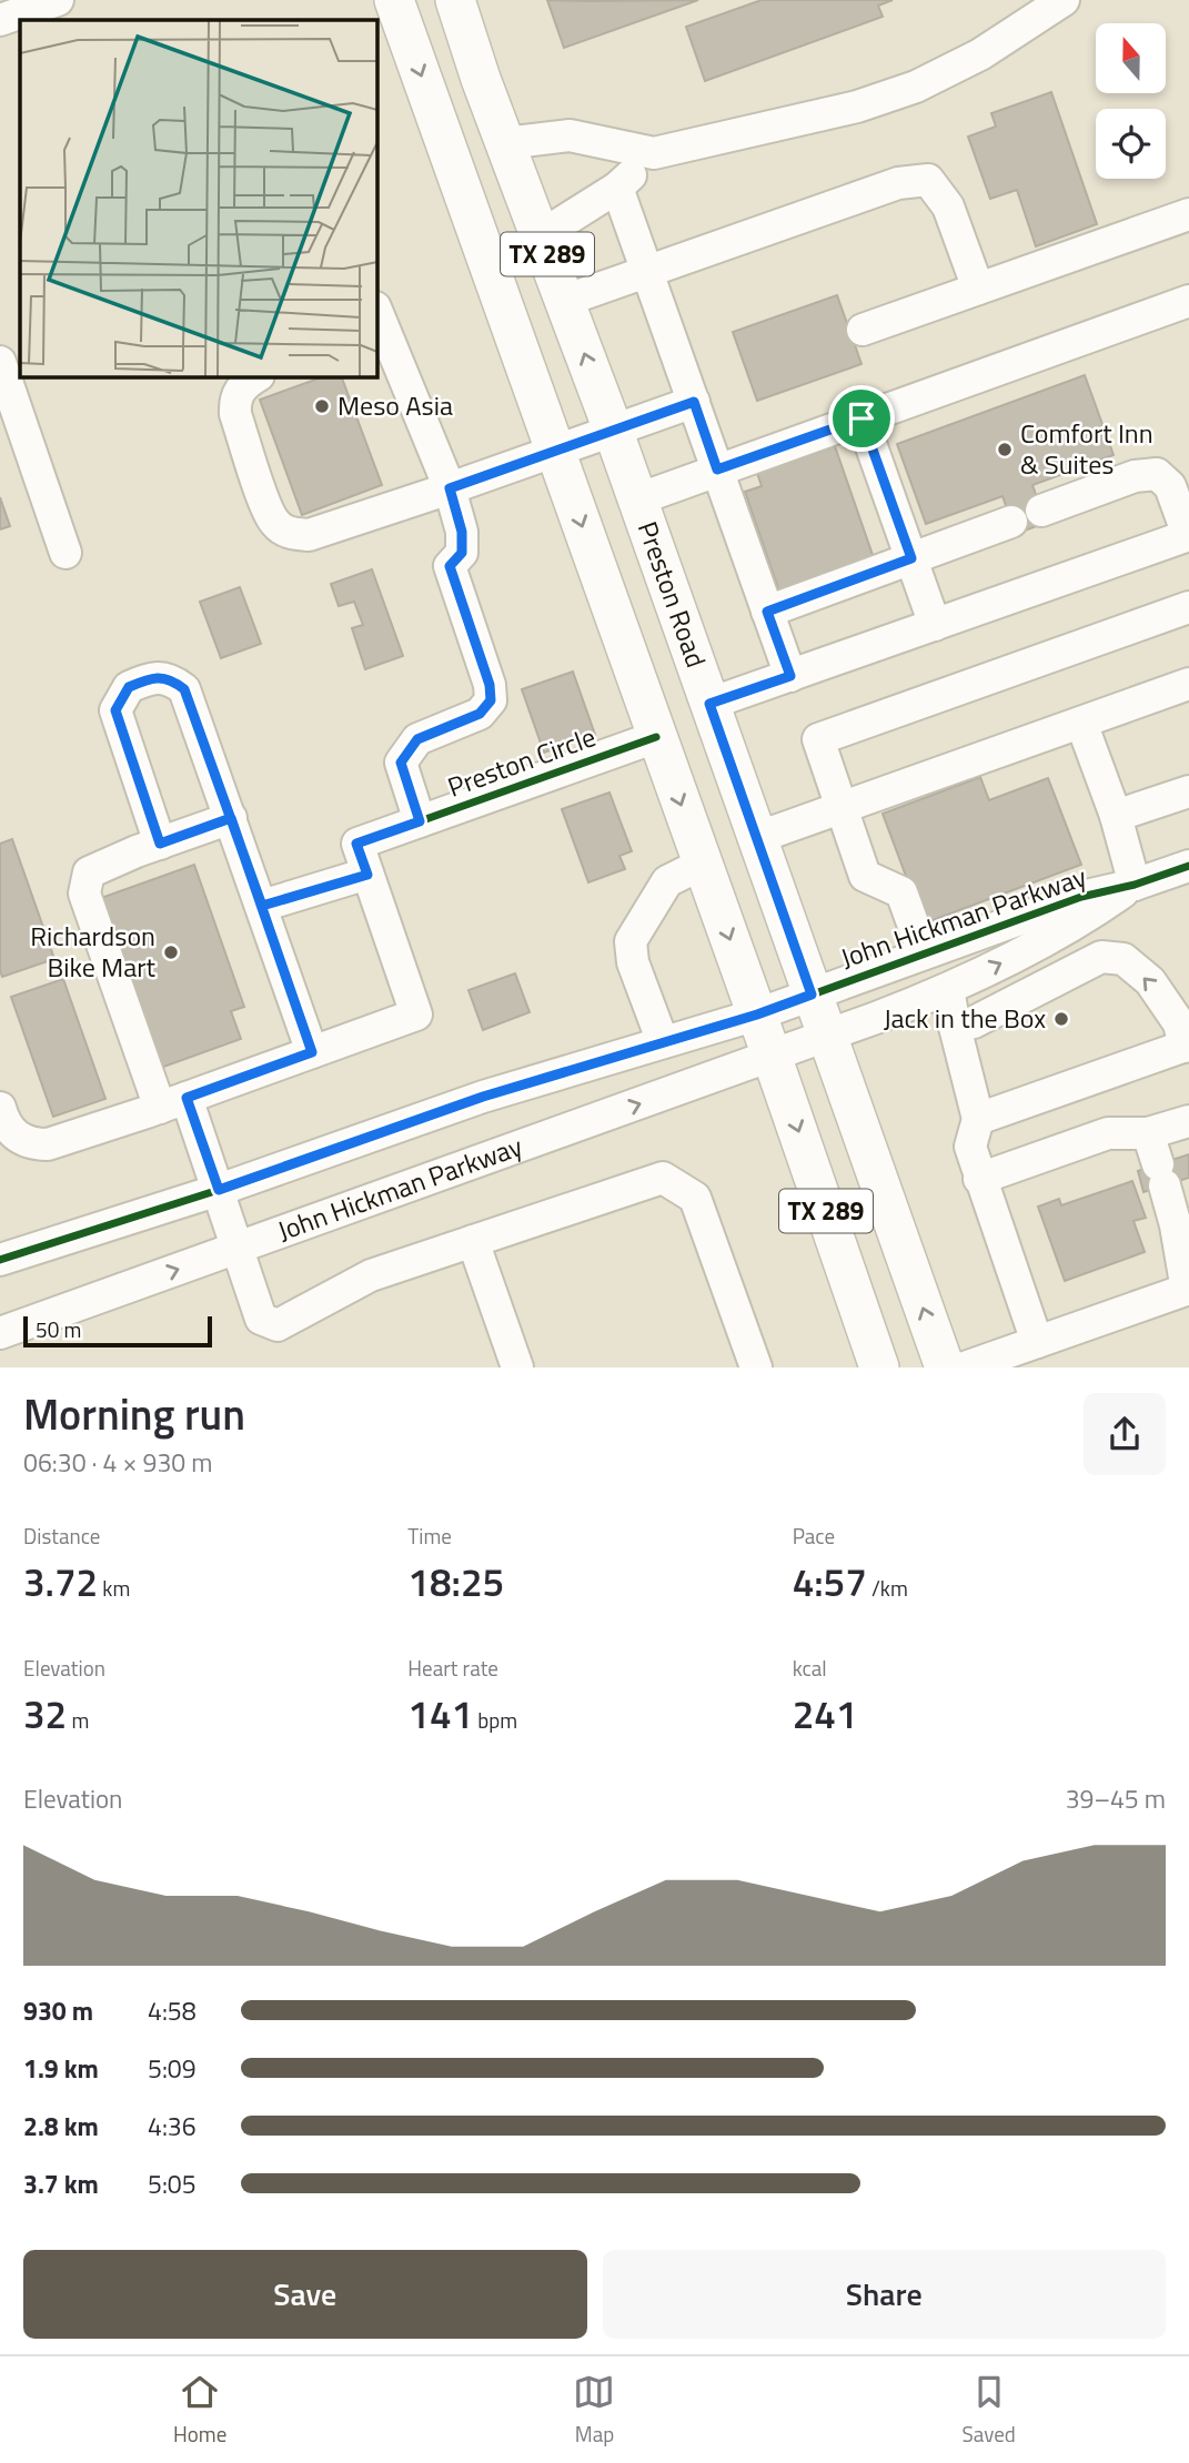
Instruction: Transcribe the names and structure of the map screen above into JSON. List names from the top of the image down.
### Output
{
  "streets": {
    "main road": ["TX 289", "Preston Road"],
    "street": ["Preston Circle", "John Hickman Parkway"]
  },
  "crossings": [
    ["TX 289", "Preston Circle"],
    ["TX 289", "John Hickman Parkway"],
    ["Preston Road", "John Hickman Parkway"]
  ],
  "places": [
    "Meso Asia",
    "Comfort Inn & Suites",
    "Richardson Bike Mart",
    "Jack in the Box"
  ],
  "scale_bar": "50 m",
  "north": "top",
  "page": {
    "scale": "50 m",
    "heading": ["Morning run", "06:30 · 4 × 930 m"],
    "stats": [
      ["Distance", "3.72 km"],
      ["Time", "18:25"],
      ["Pace", "4:57 /km"],
      ["Elevation", "32 m"],
      ["Heart rate", "141 bpm"],
      ["kcal", "241"]
    ],
    "chart": ["Elevation", "39–45 m"],
    "list": [
      {
        "name": "930 m",
        "note": "4:58"
      },
      {
        "name": "1.9 km",
        "note": "5:09"
      },
      {
        "name": "2.8 km",
        "note": "4:36"
      },
      {
        "name": "3.7 km",
        "note": "5:05"
      }
    ],
    "buttons": ["Save", "Share"],
    "tabs": ["Home", "Map", "Saved"]
  }
}
